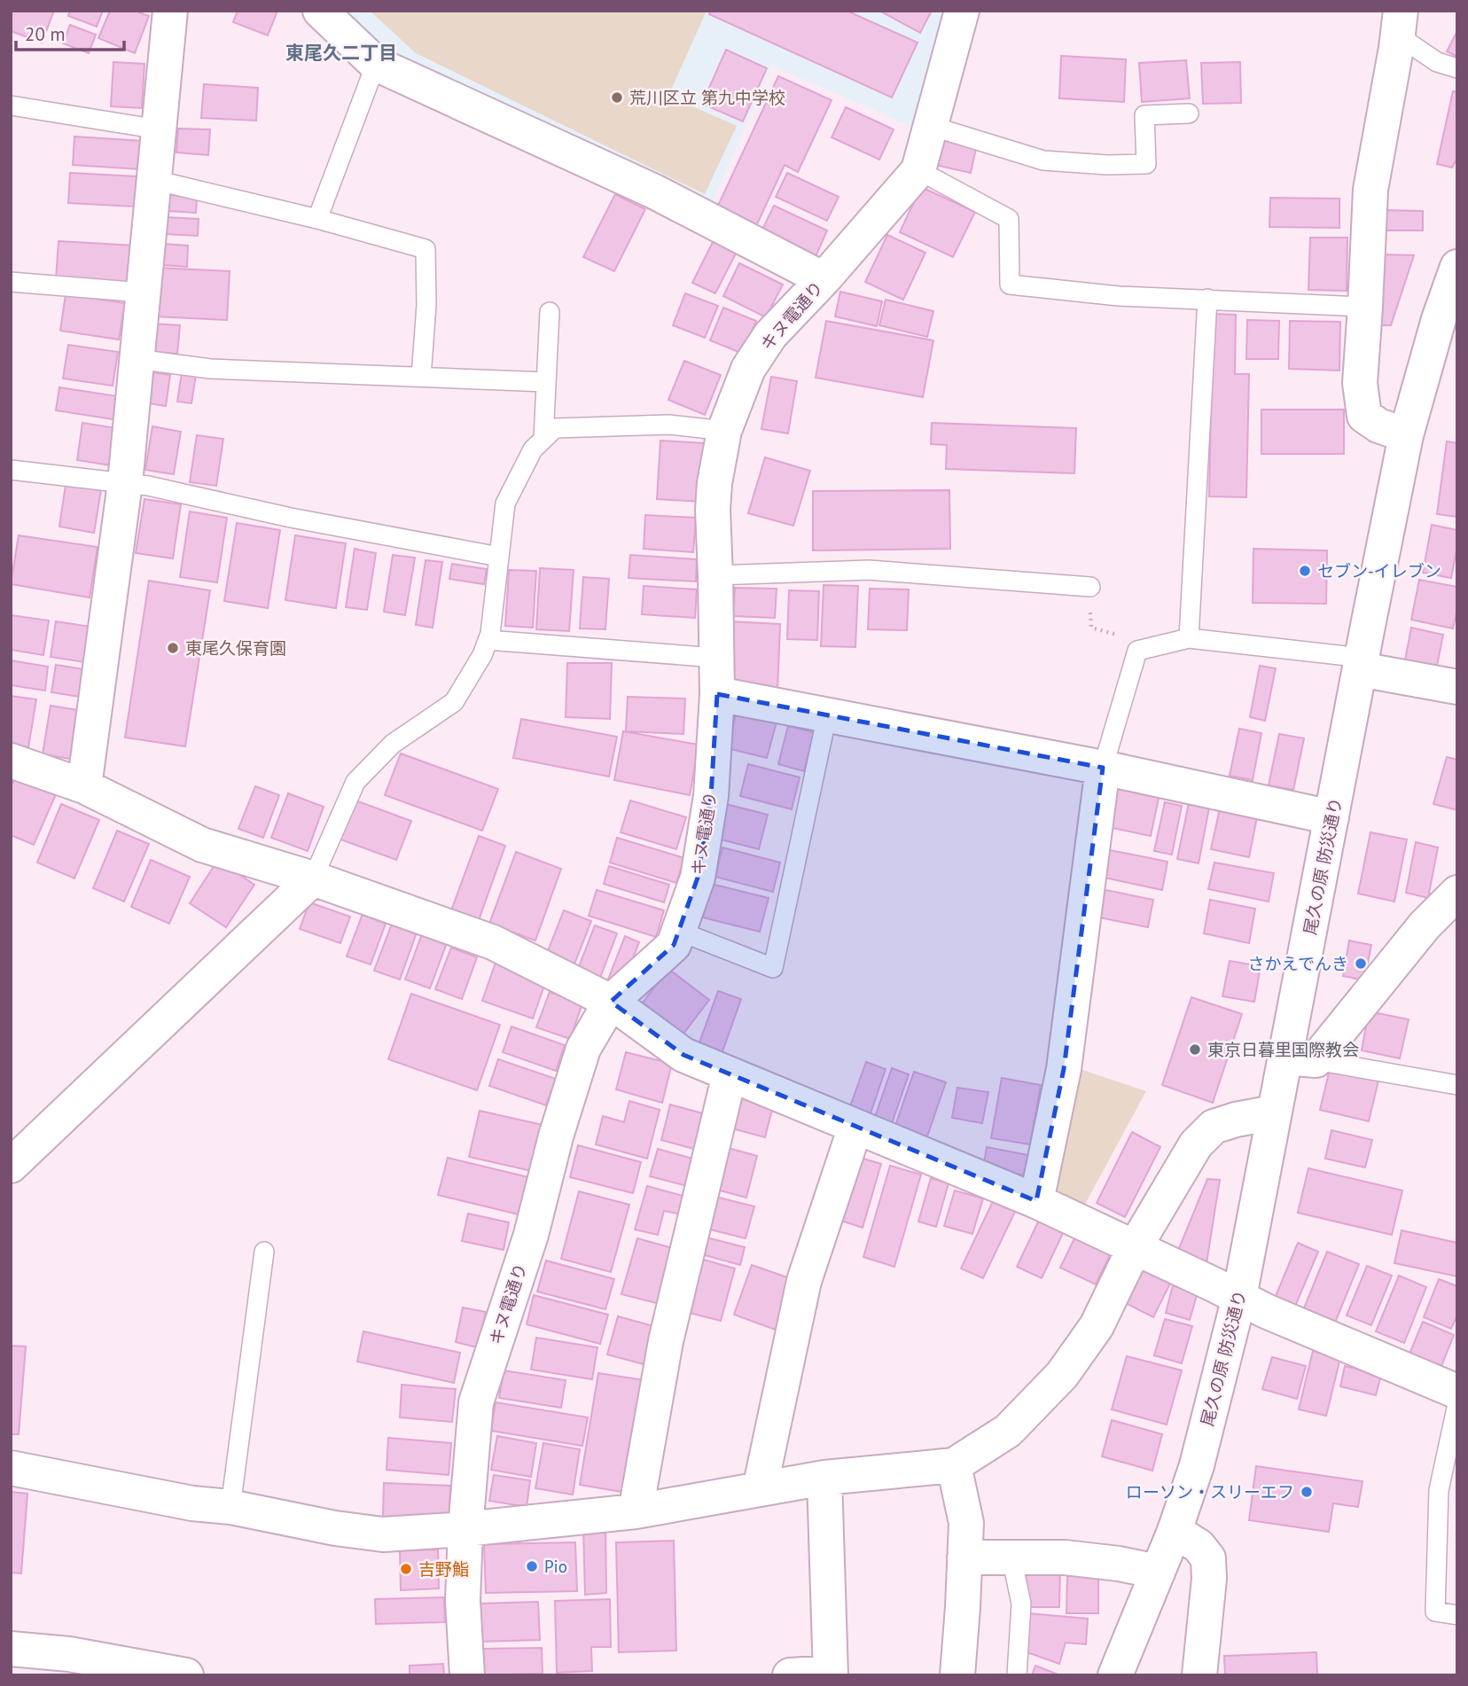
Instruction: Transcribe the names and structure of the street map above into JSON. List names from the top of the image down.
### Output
{
  "streets": {
    "street": ["キヌ電通り", "尾久の原 防災通り"]
  },
  "districts": ["東尾久二丁目"],
  "places": [
    "荒川区立 第九中学校",
    "セブン-イレブン",
    "東尾久保育園",
    "さかえでんき",
    "東京日暮里国際教会",
    "ローソン・スリーエフ",
    "Pio",
    "吉野鮨"
  ],
  "scale_bar": "20 m"
}
